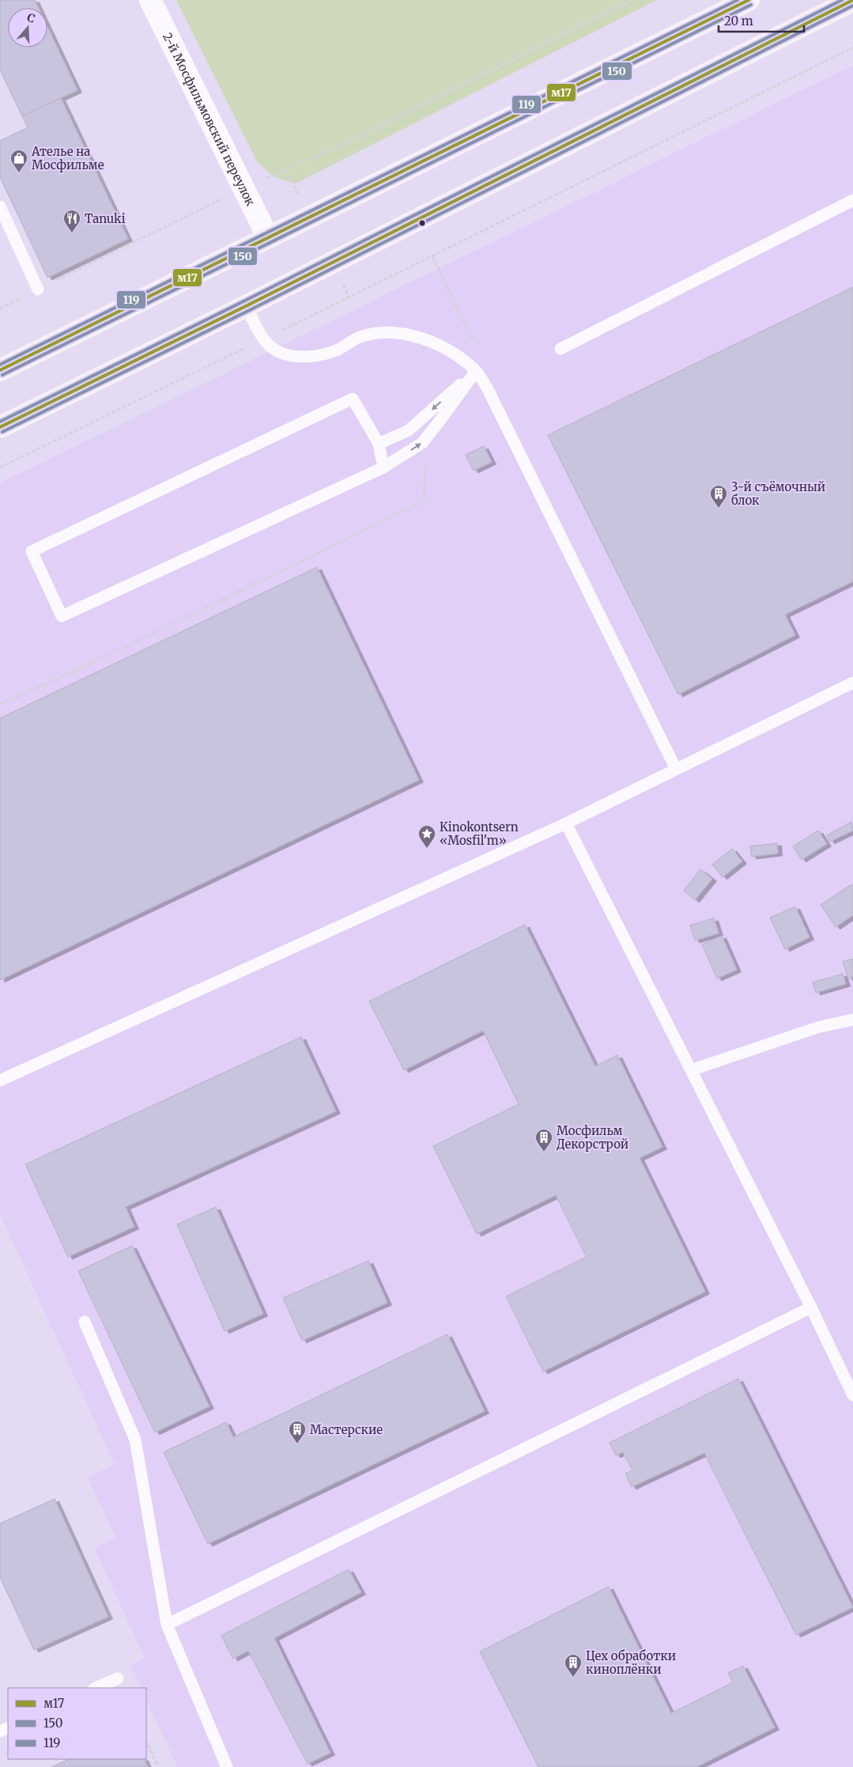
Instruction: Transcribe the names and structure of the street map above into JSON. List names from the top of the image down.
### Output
{
  "streets": {
    "street": ["2-й Мосфильмовский переулок"]
  },
  "places": {
    "shop": ["Ателье на Мосфильме"],
    "restaurant": ["Tanuki"],
    "building": [
      "3-й съёмочный блок",
      "Мосфильм Декорстрой",
      "Мастерские",
      "Цех обработки киноплёнки"
    ],
    "place": ["Kinokontsern «Mosfil'm»"]
  },
  "lines": ["transit line м17", "transit line 119", "transit line 150"],
  "legend": ["м17", "150", "119"],
  "scale_bar": "20 m",
  "north": "top"
}
